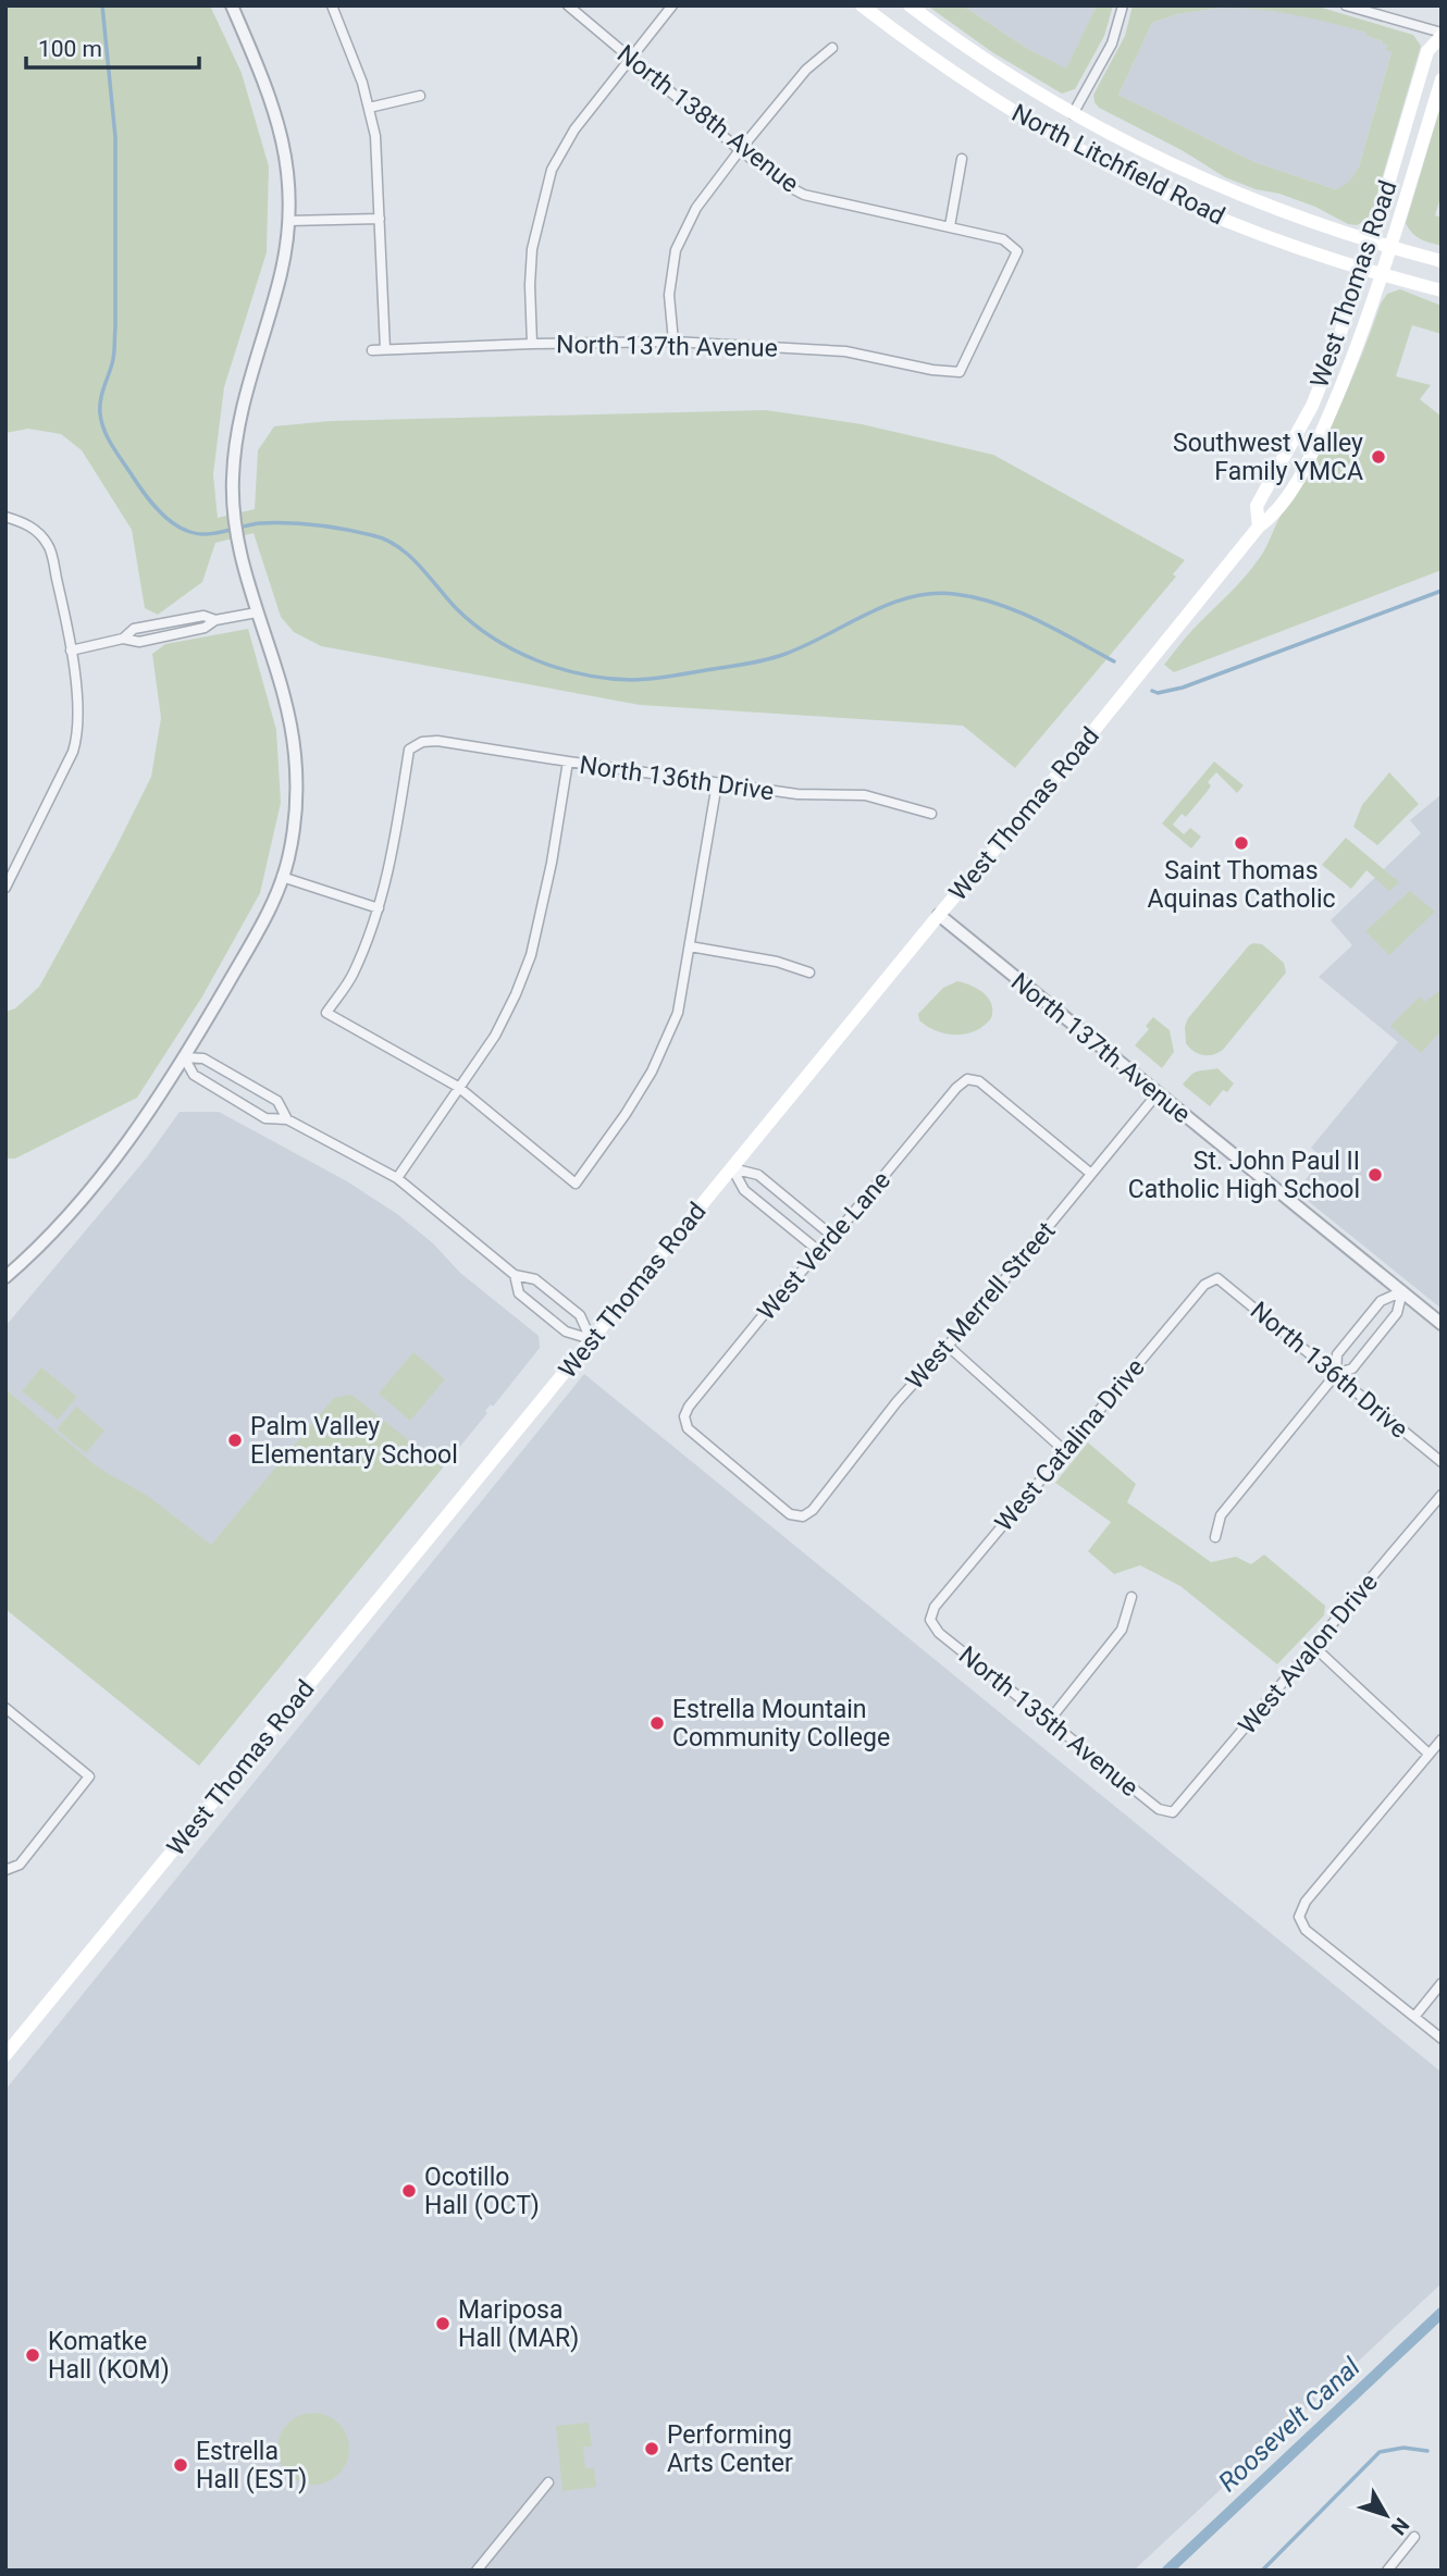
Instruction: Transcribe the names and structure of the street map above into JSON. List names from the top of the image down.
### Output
{
  "streets": {
    "main road": ["North Litchfield Road", "West Thomas Road"],
    "street": [
      "North 138th Avenue",
      "North 137th Avenue",
      "North 136th Drive",
      "West Verde Lane",
      "West Merrell Street",
      "West Catalina Drive",
      "West Avalon Drive",
      "North 135th Avenue"
    ]
  },
  "crossings": [
    ["North 138th Avenue", "North 137th Avenue"],
    ["North Litchfield Road", "West Thomas Road"],
    ["West Thomas Road", "North 137th Avenue"],
    ["North 137th Avenue", "West Merrell Street"],
    ["North 136th Drive", "West Catalina Drive"],
    ["West Verde Lane", "West Merrell Street"],
    ["West Catalina Drive", "North 135th Avenue"],
    ["West Avalon Drive", "North 135th Avenue"]
  ],
  "water": ["Roosevelt Canal"],
  "places": [
    "Southwest Valley Family YMCA",
    "Saint Thomas Aquinas Catholic",
    "St. John Paul II Catholic High School",
    "Palm Valley Elementary School",
    "Estrella Mountain Community College",
    "Ocotillo Hall (OCT)",
    "Mariposa Hall (MAR)",
    "Komatke Hall (KOM)",
    "Performing Arts Center",
    "Estrella Hall (EST)"
  ],
  "scale_bar": "100 m",
  "north": "bottom right"
}
